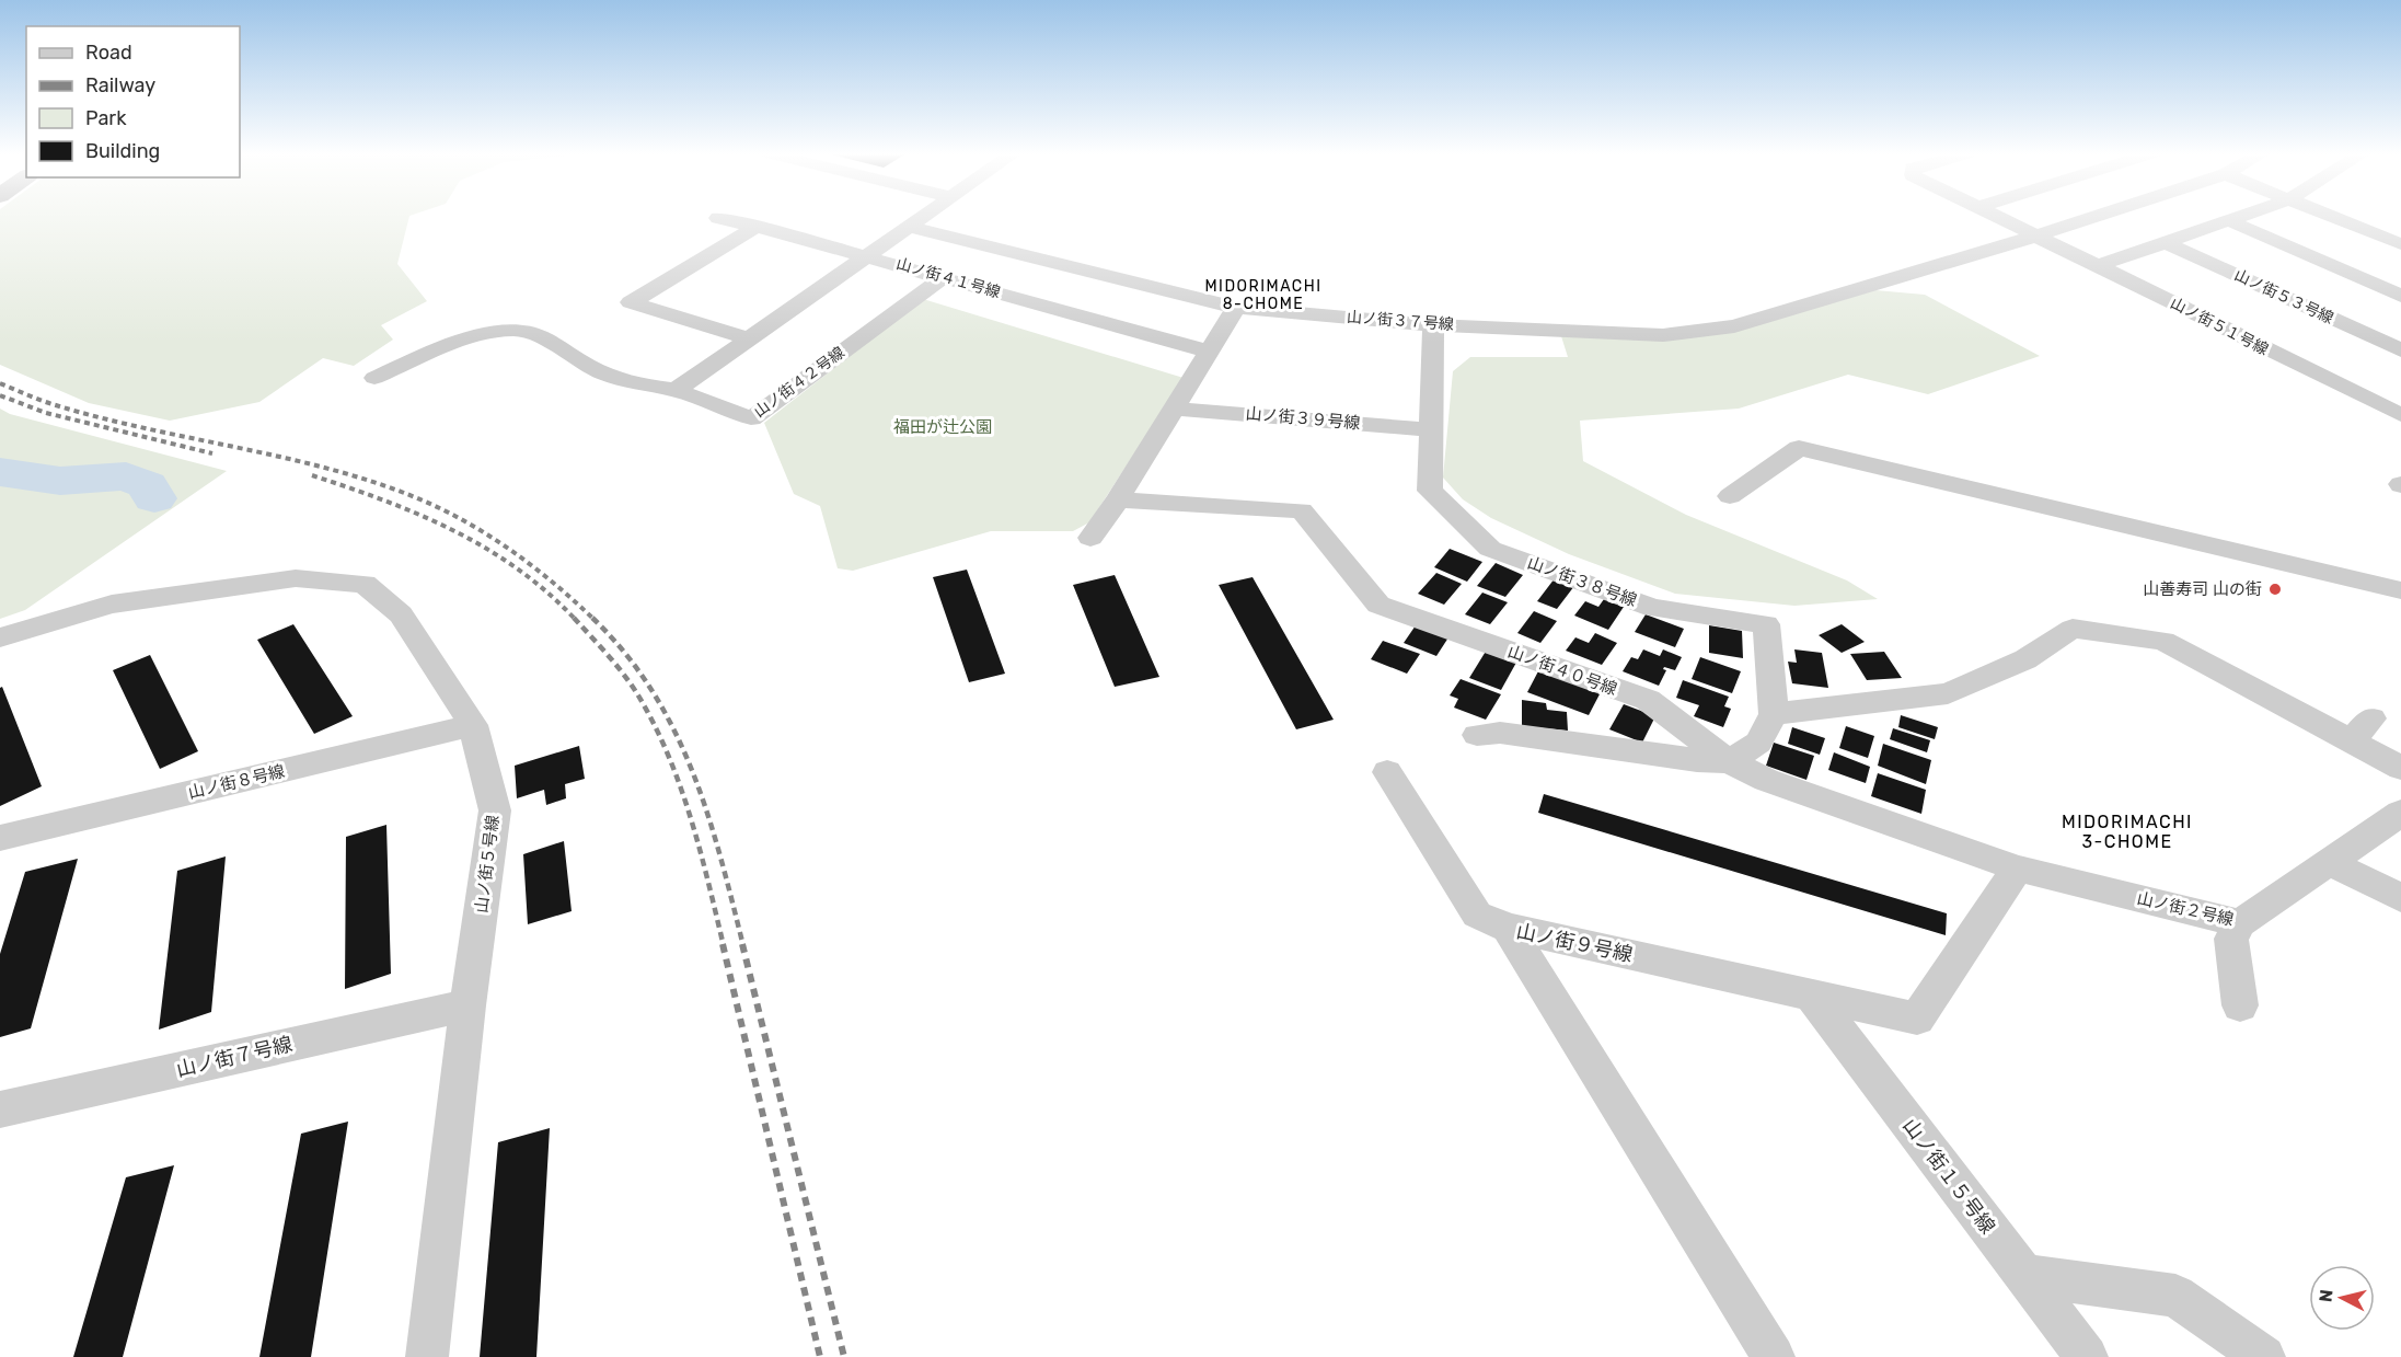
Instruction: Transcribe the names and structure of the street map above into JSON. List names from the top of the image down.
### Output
{
  "streets": {
    "street": [
      "山ノ街４１号線",
      "山ノ街５３号線",
      "山ノ街３７号線",
      "山ノ街５１号線",
      "山ノ街４２号線",
      "山ノ街３９号線",
      "山ノ街３８号線",
      "山ノ街４０号線",
      "山ノ街８号線",
      "山ノ街５号線",
      "山ノ街２号線",
      "山ノ街９号線",
      "山ノ街７号線",
      "山ノ街１５号線"
    ]
  },
  "crossings": [
    ["山ノ街４１号線", "山ノ街４２号線"],
    ["山ノ街３７号線", "山ノ街５１号線"],
    ["山ノ街３７号線", "山ノ街３８号線"],
    ["山ノ街３９号線", "山ノ街３８号線"],
    ["山ノ街４０号線", "山ノ街２号線"],
    ["山ノ街４０号線", "山ノ街９号線"],
    ["山ノ街８号線", "山ノ街５号線"],
    ["山ノ街５号線", "山ノ街７号線"],
    ["山ノ街２号線", "山ノ街９号線"],
    ["山ノ街９号線", "山ノ街１５号線"]
  ],
  "districts": ["MIDORIMACHI 8-CHOME", "MIDORIMACHI 3-CHOME"],
  "parks": ["福田が辻公園"],
  "places": ["山善寿司 山の街"],
  "legend": [
    "Road",
    "Railway",
    "Park",
    "Building"
  ],
  "north": "left"
}
